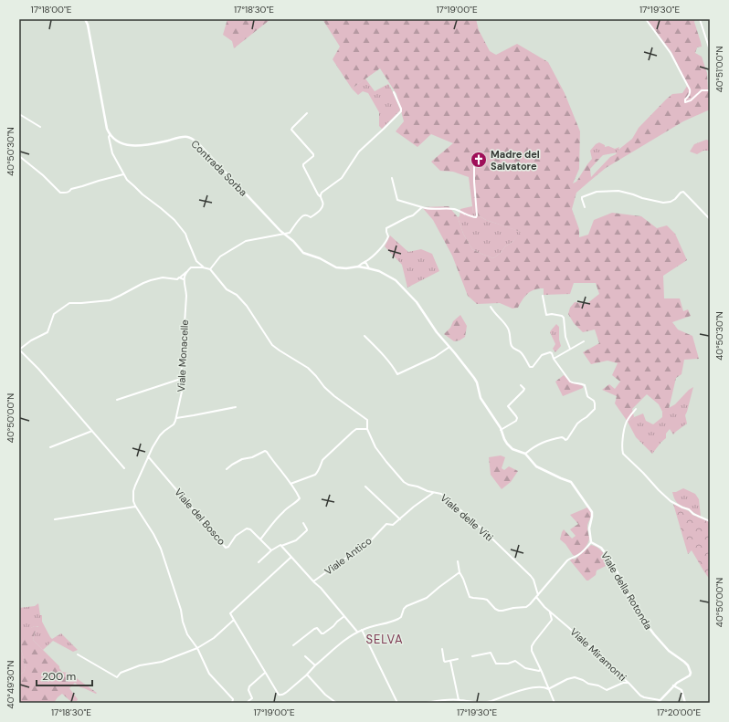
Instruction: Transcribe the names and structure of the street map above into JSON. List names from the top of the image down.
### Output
{
  "streets": {
    "street": [
      "Contrada Sorba",
      "Viale Monacelle",
      "Viale del Bosco",
      "Viale delle Viti",
      "Viale Antico",
      "Viale della Rotonda",
      "Viale Miramonti"
    ]
  },
  "crossings": [
    ["Contrada Sorba", "Viale della Rotonda"],
    ["Viale delle Viti", "Viale Antico"],
    ["Viale delle Viti", "Viale Miramonti"]
  ],
  "districts": ["SELVA"],
  "places": {
    "church": ["Madre del Salvatore"]
  },
  "scale_bar": "200 m",
  "coordinates": [
    "17°18'00\"E",
    "17°18'30\"E",
    "17°19'00\"E",
    "17°19'30\"E",
    "40°51'00\"N",
    "40°50'30\"N",
    "40°50'00\"N",
    "40°49'30\"N",
    "17°20'00\"E"
  ]
}
